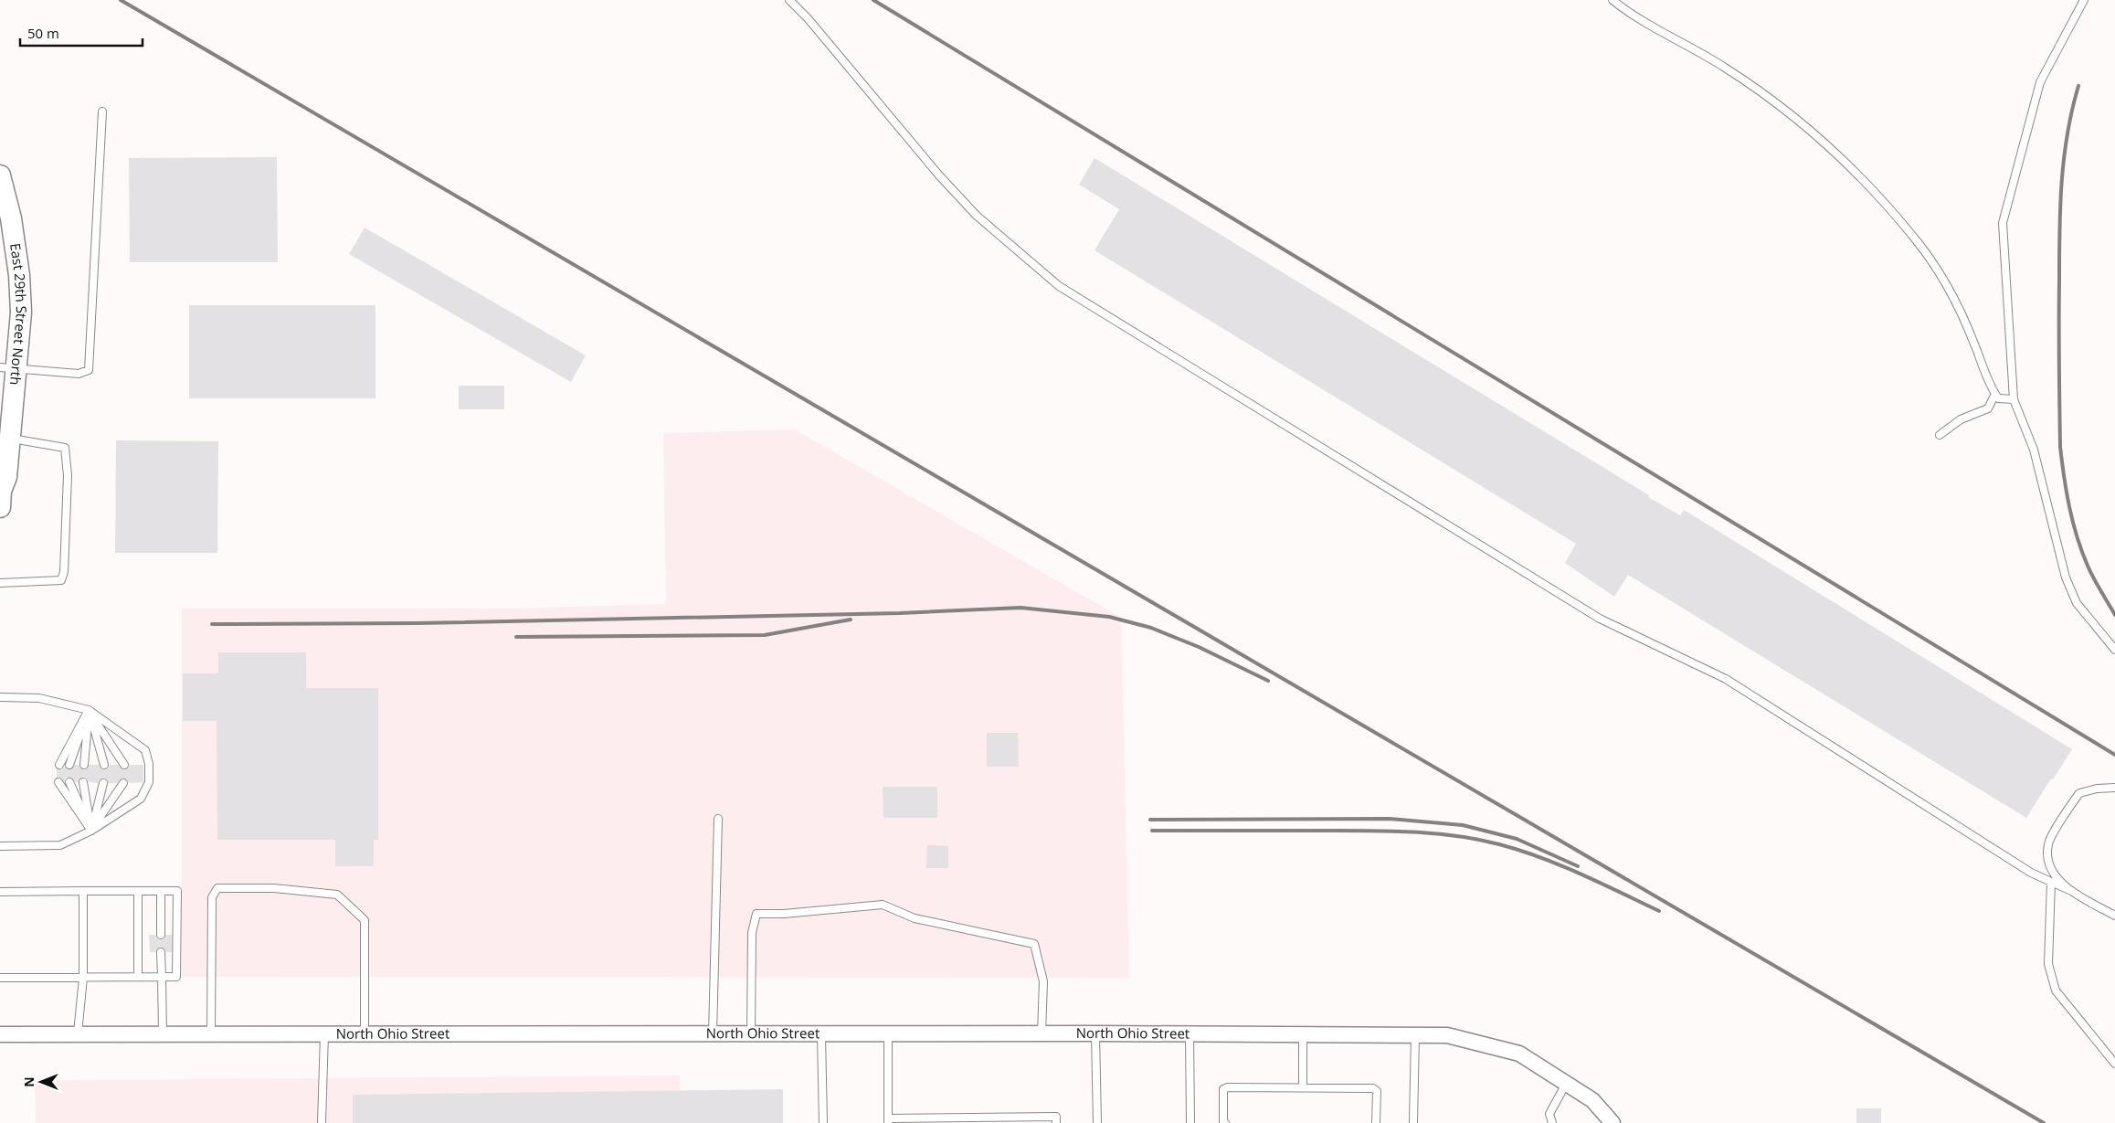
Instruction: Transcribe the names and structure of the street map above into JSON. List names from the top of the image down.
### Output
{
  "streets": {
    "street": ["East 29th Street North", "North Ohio Street"]
  },
  "scale_bar": "50 m",
  "north": "left"
}
